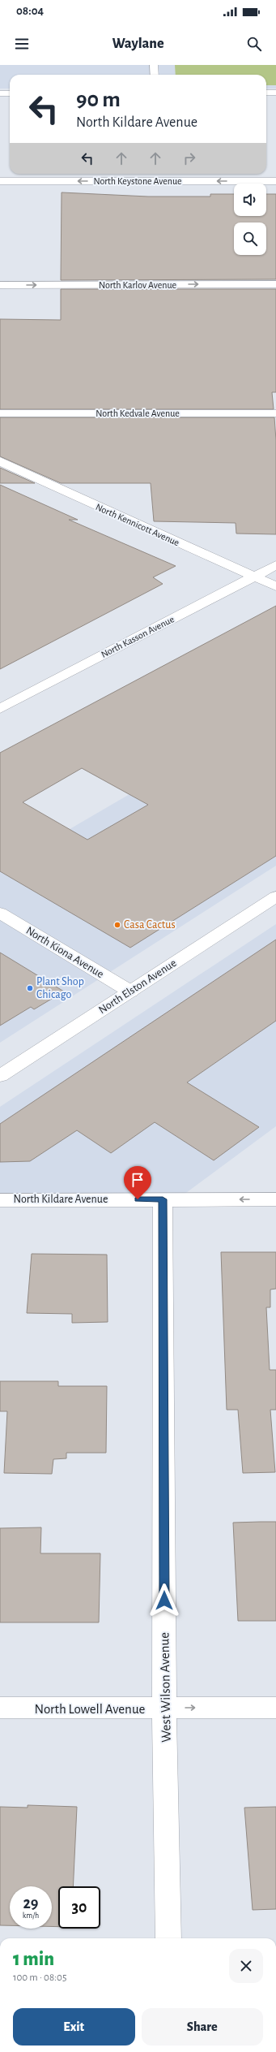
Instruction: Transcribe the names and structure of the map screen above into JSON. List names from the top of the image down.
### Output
{
  "streets": {
    "street": [
      "North Keystone Avenue",
      "North Karlov Avenue",
      "North Kedvale Avenue",
      "North Kennicott Avenue",
      "North Kasson Avenue",
      "North Kiona Avenue",
      "North Elston Avenue",
      "North Kildare Avenue",
      "West Wilson Avenue",
      "North Lowell Avenue"
    ]
  },
  "crossings": [
    ["North Kennicott Avenue", "North Kasson Avenue"],
    ["North Kiona Avenue", "North Elston Avenue"],
    ["North Kildare Avenue", "West Wilson Avenue"],
    ["West Wilson Avenue", "North Lowell Avenue"]
  ],
  "one_way": [
    "North Keystone Avenue",
    "North Karlov Avenue",
    "North Kildare Avenue",
    "North Lowell Avenue"
  ],
  "places": ["Casa Cactus", "Plant Shop Chicago"],
  "page": {
    "status": "08:04",
    "header": "Waylane",
    "turn": ["90 m", "North Kildare Avenue"],
    "speed": "29 km/h",
    "limit": "30",
    "heading": ["1 min", "100 m · 08:05"],
    "buttons": ["Exit", "Share"]
  }
}
